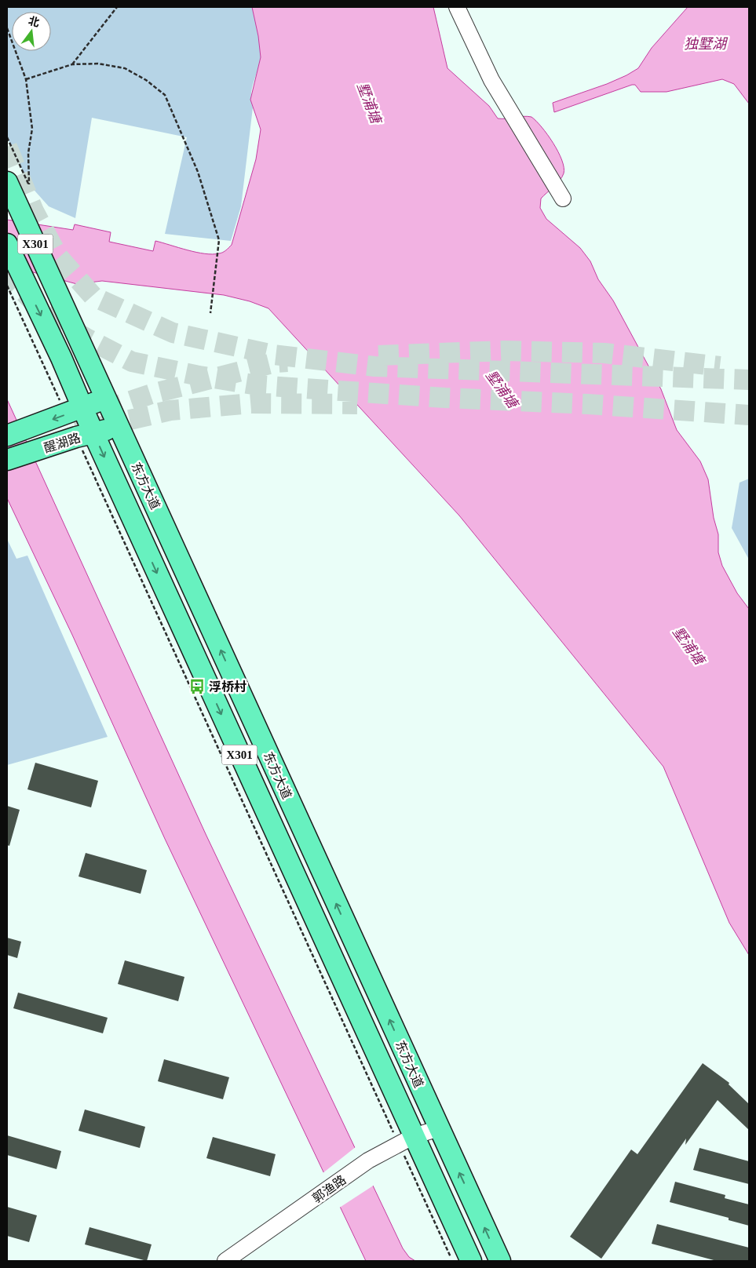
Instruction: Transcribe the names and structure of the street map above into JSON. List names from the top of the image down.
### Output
{
  "streets": {
    "main road": ["X301", "醒湖路", "东方大道"],
    "street": ["郭渔路"]
  },
  "crossings": [
    ["醒湖路", "东方大道"],
    ["东方大道", "郭渔路"]
  ],
  "water": ["独墅湖", "墅浦塘"],
  "places": {
    "bus stop": ["浮桥村"]
  },
  "north": "top"
}
